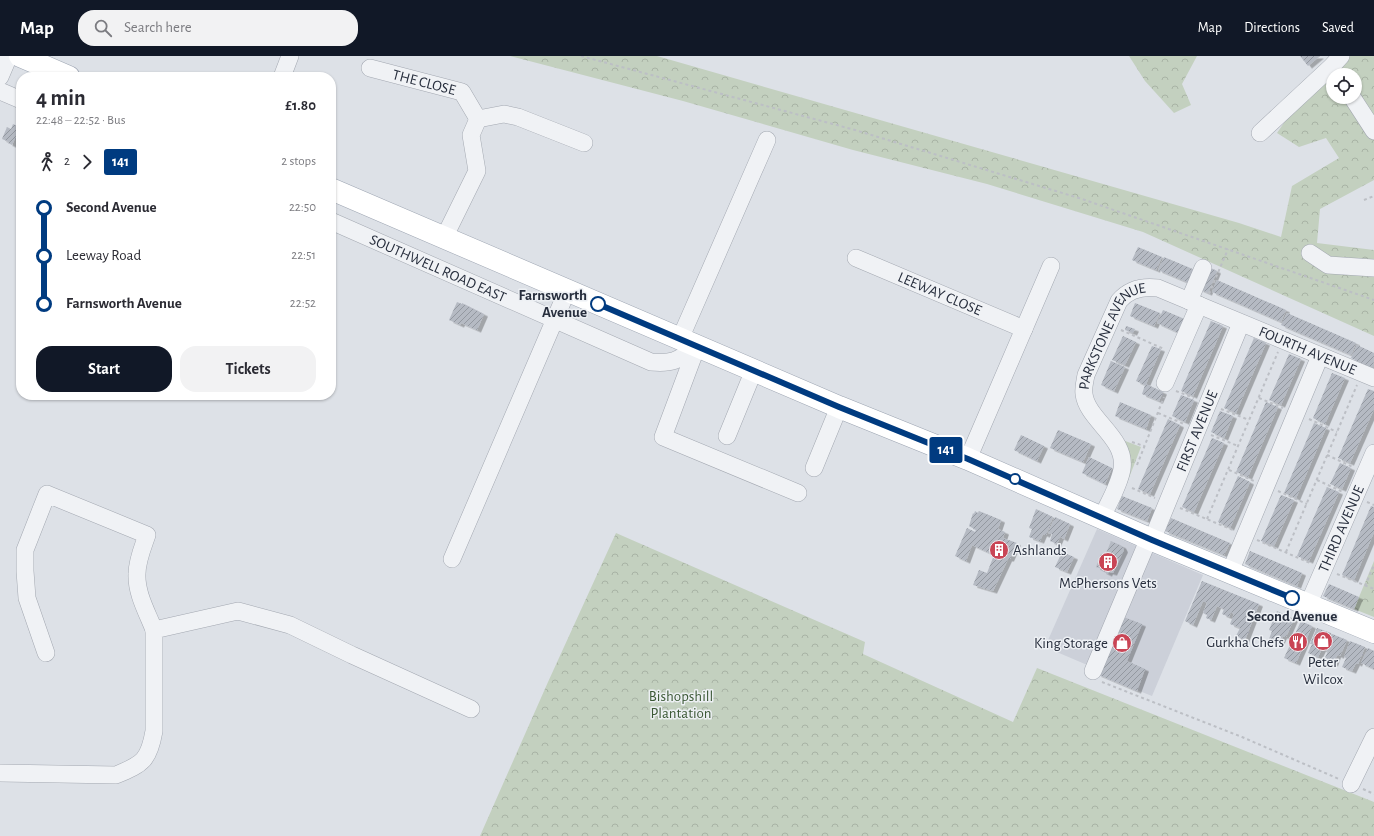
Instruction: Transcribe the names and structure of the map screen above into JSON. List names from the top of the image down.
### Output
{
  "streets": {
    "main road": ["SOUTHWELL ROAD EAST"],
    "street": [
      "THE CLOSE",
      "LEEWAY CLOSE",
      "PARKSTONE AVENUE",
      "FOURTH AVENUE",
      "FIRST AVENUE",
      "THIRD AVENUE"
    ]
  },
  "crossings": [
    ["SOUTHWELL ROAD EAST", "PARKSTONE AVENUE"],
    ["SOUTHWELL ROAD EAST", "FIRST AVENUE"],
    ["SOUTHWELL ROAD EAST", "THIRD AVENUE"],
    ["PARKSTONE AVENUE", "FOURTH AVENUE"],
    ["PARKSTONE AVENUE", "FIRST AVENUE"],
    ["FOURTH AVENUE", "FIRST AVENUE"]
  ],
  "parks": ["Bishopshill Plantation"],
  "places": {
    "other": ["Farnsworth Avenue", "Second Avenue"],
    "building": ["Ashlands", "McPhersons Vets"],
    "shop": ["Peter Wilcox", "King Storage"],
    "restaurant": ["Gurkha Chefs"]
  },
  "lines": ["bus line 141"],
  "page": {
    "header": "Map",
    "search": "Search here",
    "nav": ["Map", "Directions", "Saved"],
    "on_map": "141",
    "heading": ["4 min", "22:48 – 22:52 · Bus", "£1.80"],
    "legs": ["2", "141", "2 stops"],
    "list": [
      {
        "name": "Second Avenue",
        "value": "22:50"
      },
      {
        "name": "Leeway Road",
        "value": "22:51"
      },
      {
        "name": "Farnsworth Avenue",
        "value": "22:52"
      }
    ],
    "buttons": ["Start", "Tickets"]
  }
}
